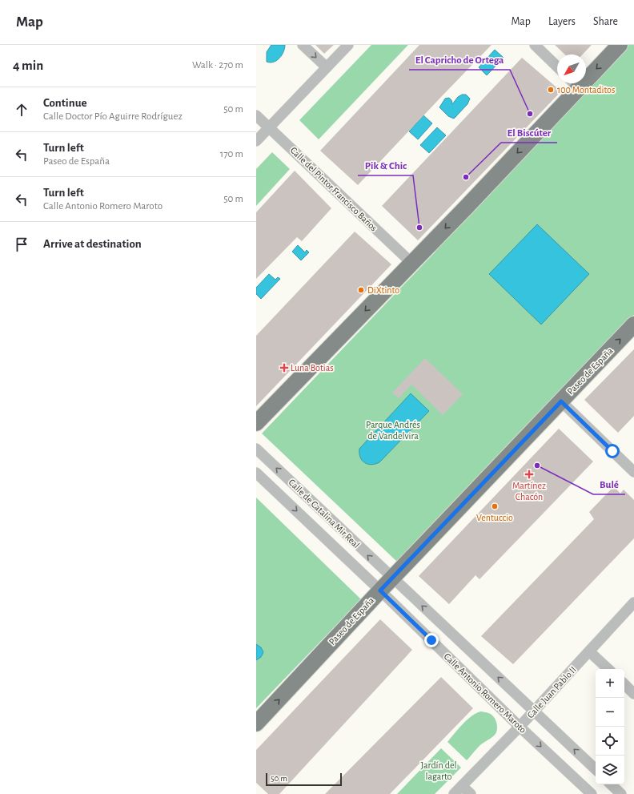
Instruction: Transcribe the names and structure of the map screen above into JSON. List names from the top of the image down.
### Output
{
  "streets": {
    "main road": ["Paseo de España"],
    "street": [
      "Calle del Pintor Francisco Baños",
      "Calle de Catalina Mir Real",
      "Calle Juan Pablo II",
      "Calle Antonio Romero Maroto"
    ]
  },
  "crossings": [
    ["Paseo de España", "Calle de Catalina Mir Real"],
    ["Paseo de España", "Calle Antonio Romero Maroto"],
    ["Calle de Catalina Mir Real", "Calle Antonio Romero Maroto"],
    ["Calle Juan Pablo II", "Calle Antonio Romero Maroto"]
  ],
  "one_way": ["Paseo de España"],
  "parks": ["Parque Andrés de Vandelvira", "Jardín del lagarto"],
  "places": {
    "other": [
      "100 Montaditos",
      "El Capricho de Ortega",
      "El Biscúter",
      "Pik & Chic",
      "DiXtinto",
      "Bulé",
      "Ventuccio"
    ],
    "health": ["Luna Botias", "Martínez Chacón"]
  },
  "scale_bar": "50 m",
  "north": "bottom left",
  "page": {
    "header": "Map",
    "nav": ["Map", "Layers", "Share"],
    "heading": ["4 min", "Walk · 270 m"],
    "list": [
      ["Continue", "Calle Doctor Pío Aguirre Rodríguez", "50 m"],
      ["Turn left", "Paseo de España", "170 m"],
      ["Turn left", "Calle Antonio Romero Maroto", "50 m"],
      "Arrive at destination"
    ],
    "map_buttons": ["+", "−"],
    "scale": "50 m"
  }
}
